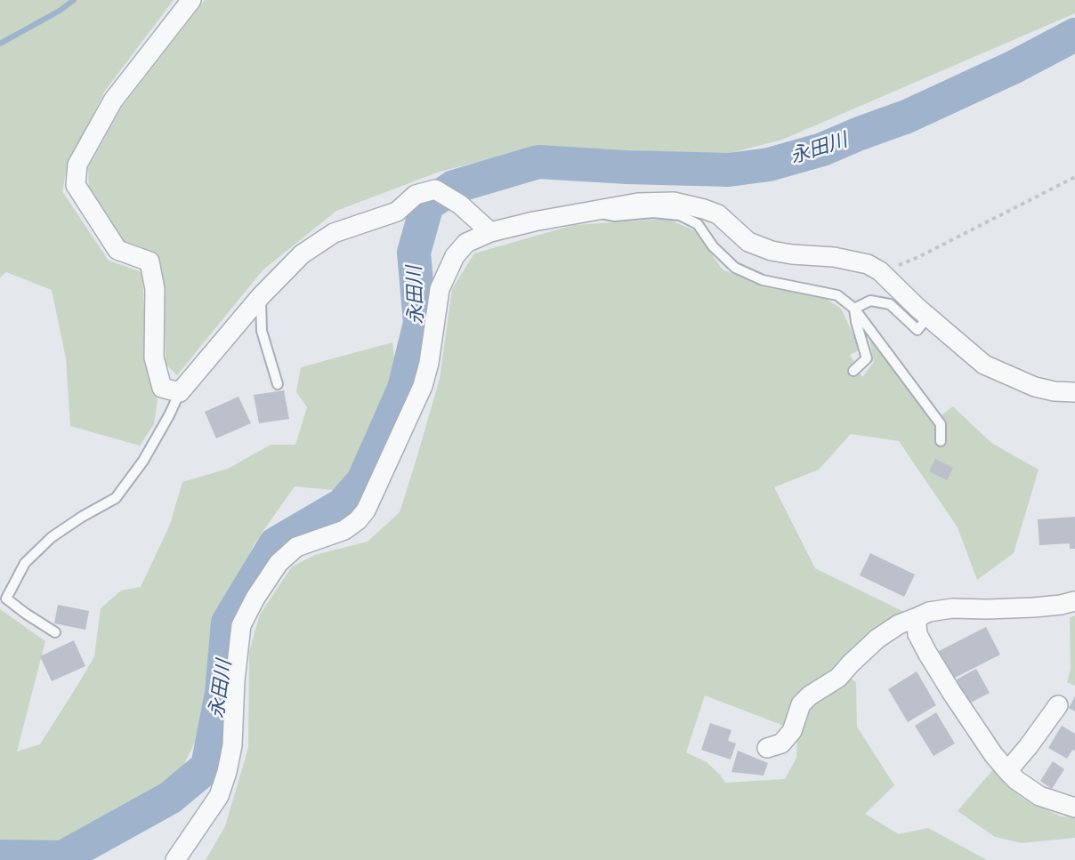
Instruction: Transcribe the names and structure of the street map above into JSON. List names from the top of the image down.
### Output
{
  "water": ["永田川"]
}
